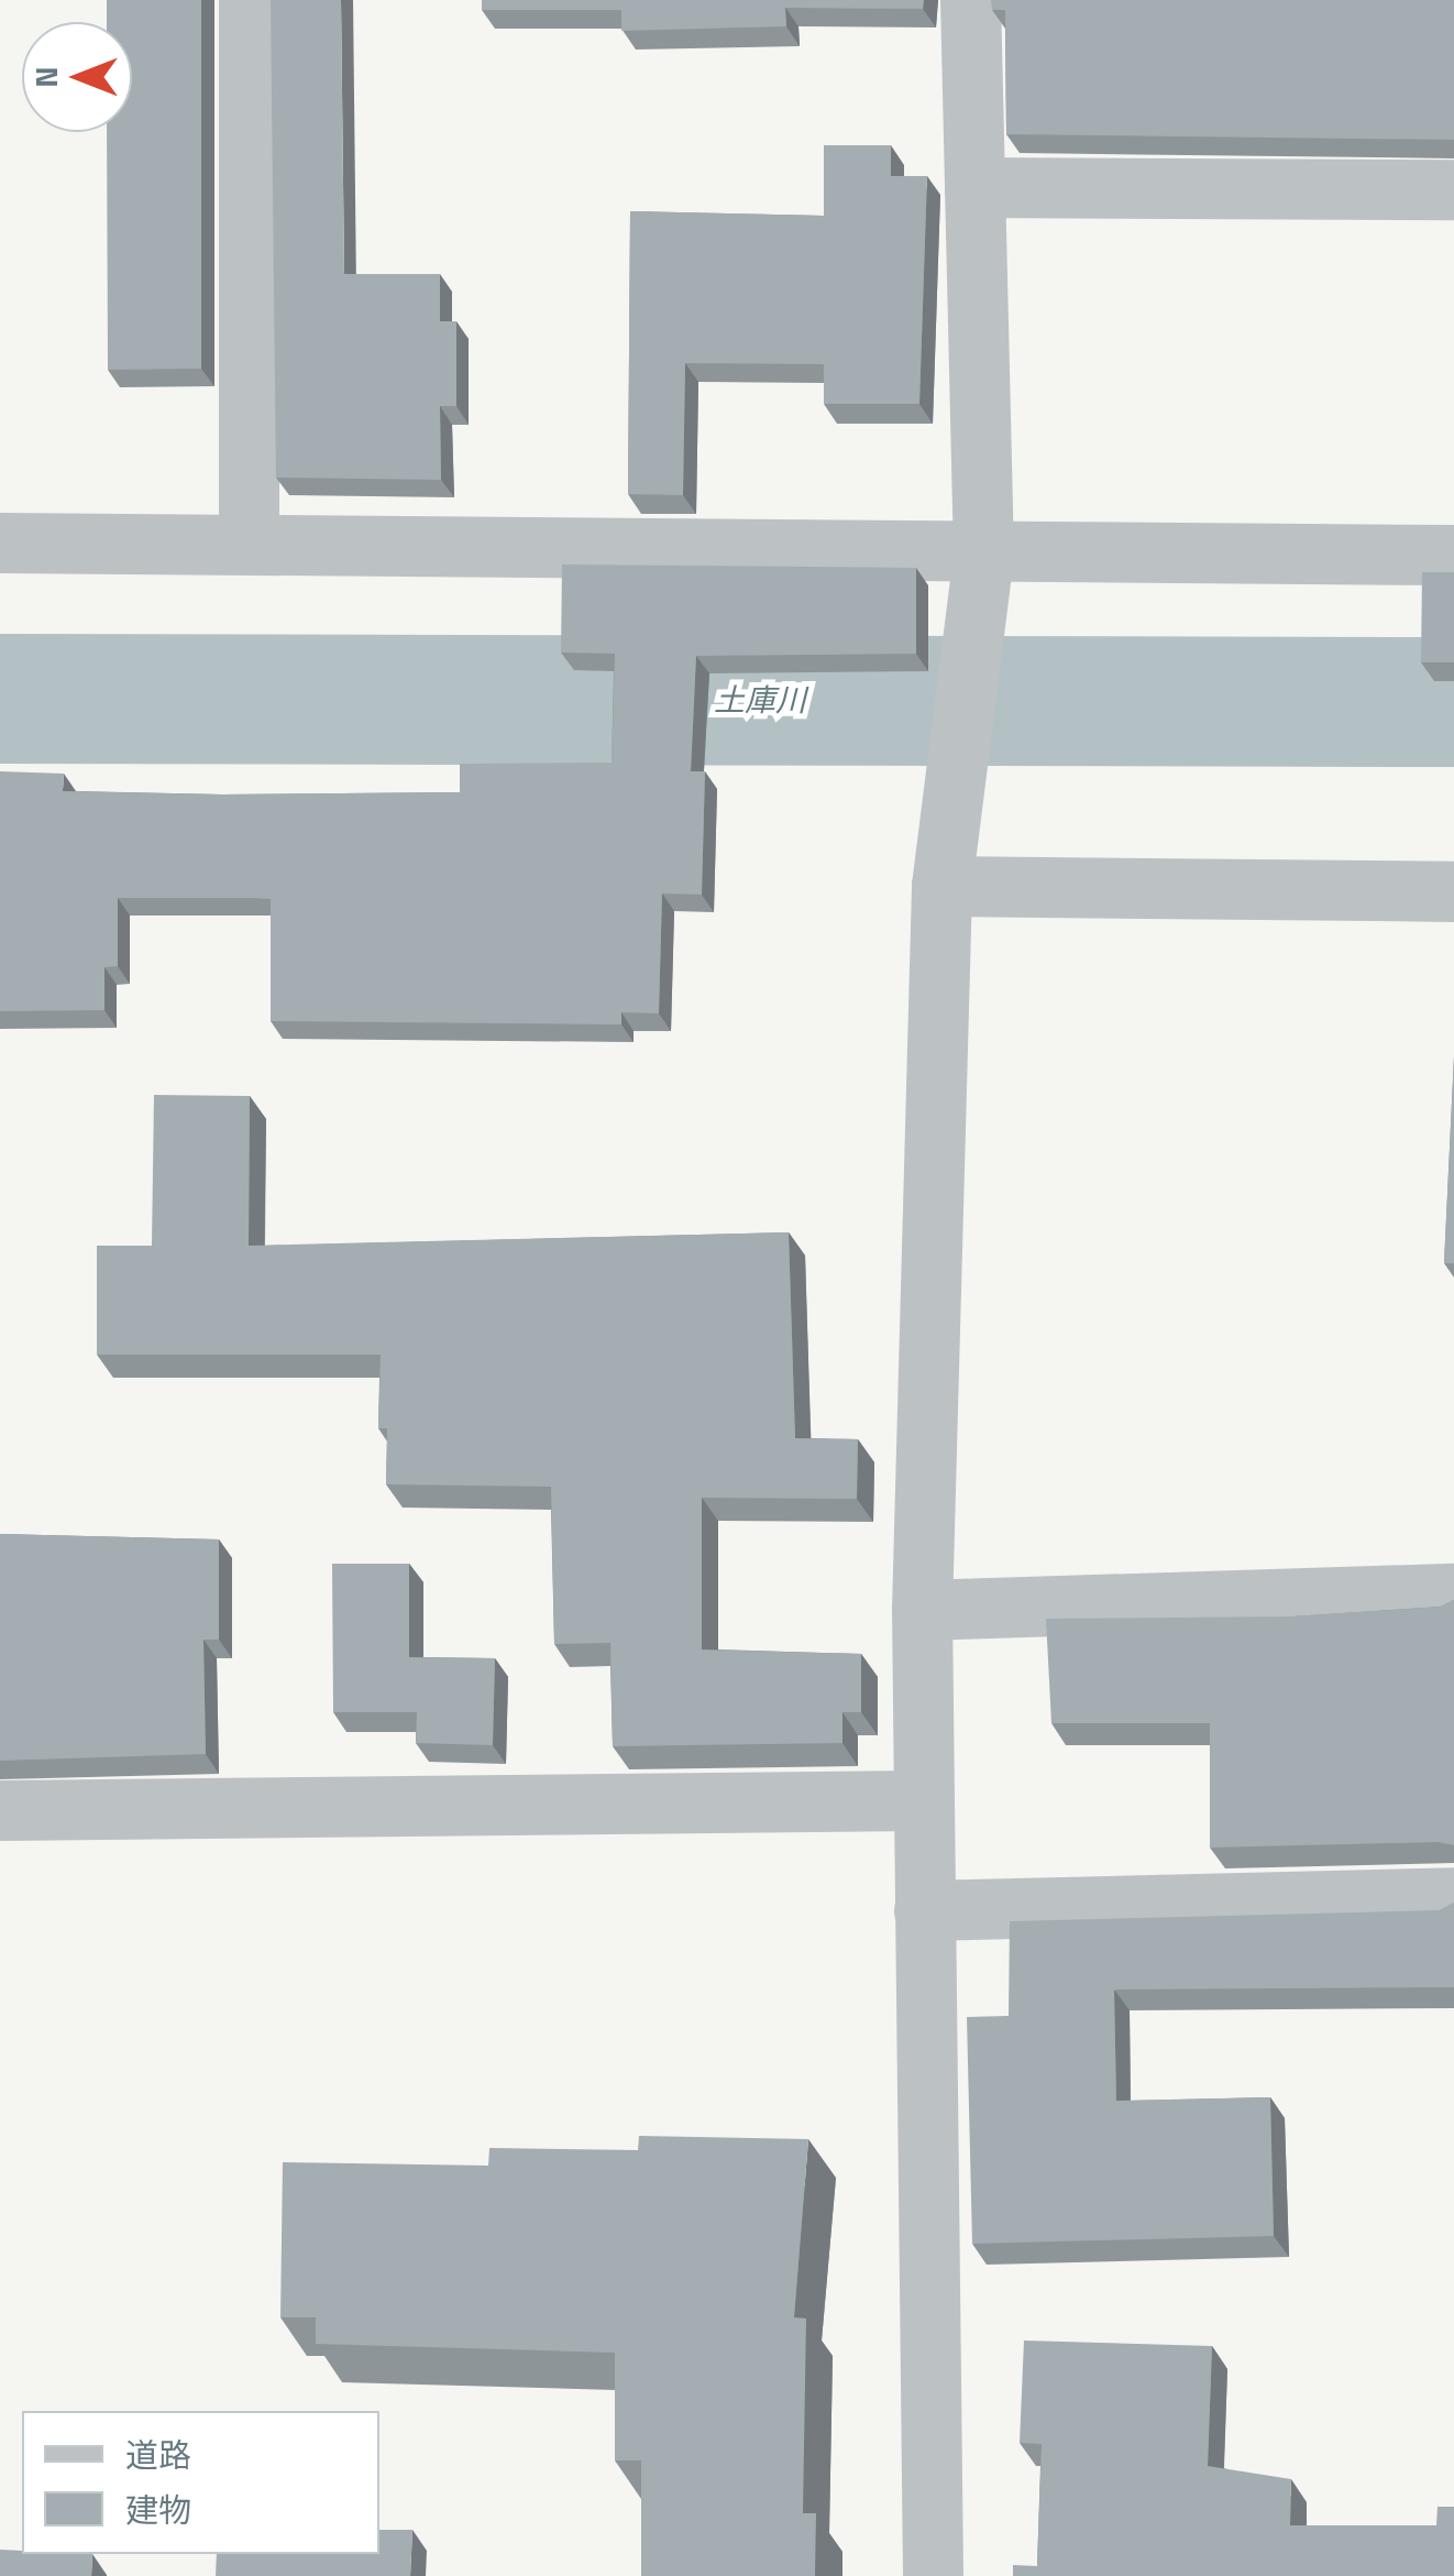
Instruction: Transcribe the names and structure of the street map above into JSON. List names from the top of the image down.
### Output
{
  "water": ["土庫川"],
  "legend": ["道路", "建物"],
  "north": "left"
}
